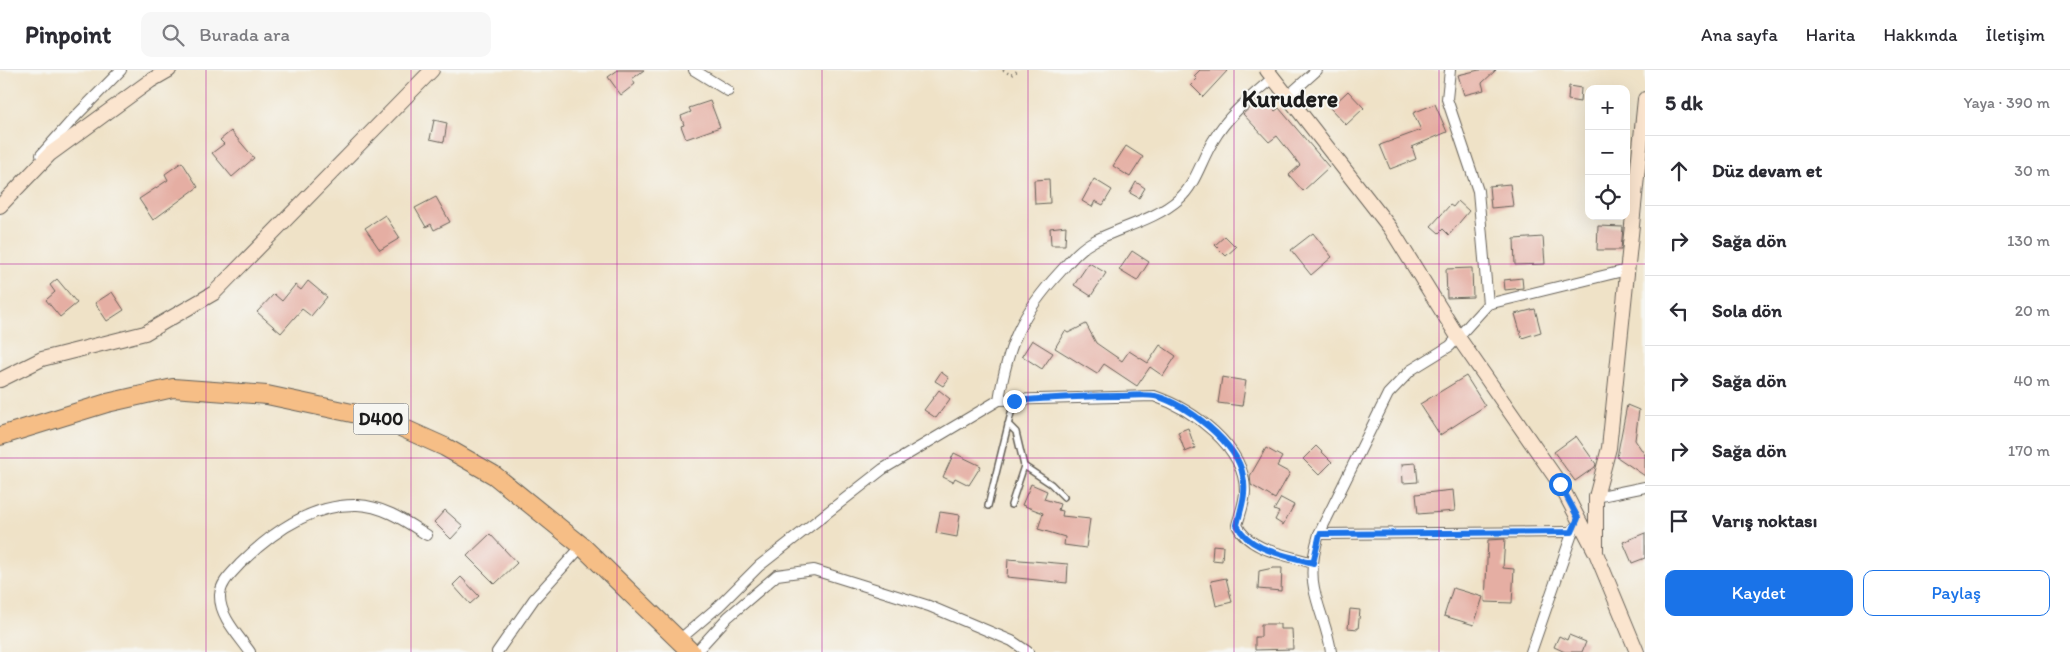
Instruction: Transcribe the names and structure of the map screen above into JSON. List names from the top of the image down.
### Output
{
  "streets": {
    "highway": ["D400"]
  },
  "districts": ["Kurudere"],
  "page": {
    "header": "Pinpoint",
    "search": "Burada ara",
    "nav": [
      "Ana sayfa",
      "Harita",
      "Hakkında",
      "İletişim"
    ],
    "heading": ["5 dk", "Yaya · 390 m"],
    "map_buttons": ["+", "−"],
    "list": [
      ["Düz devam et", "30 m"],
      ["Sağa dön", "130 m"],
      ["Sola dön", "20 m"],
      ["Sağa dön", "40 m"],
      ["Sağa dön", "170 m"],
      "Varış noktası"
    ],
    "buttons": ["Kaydet", "Paylaş"]
  }
}
